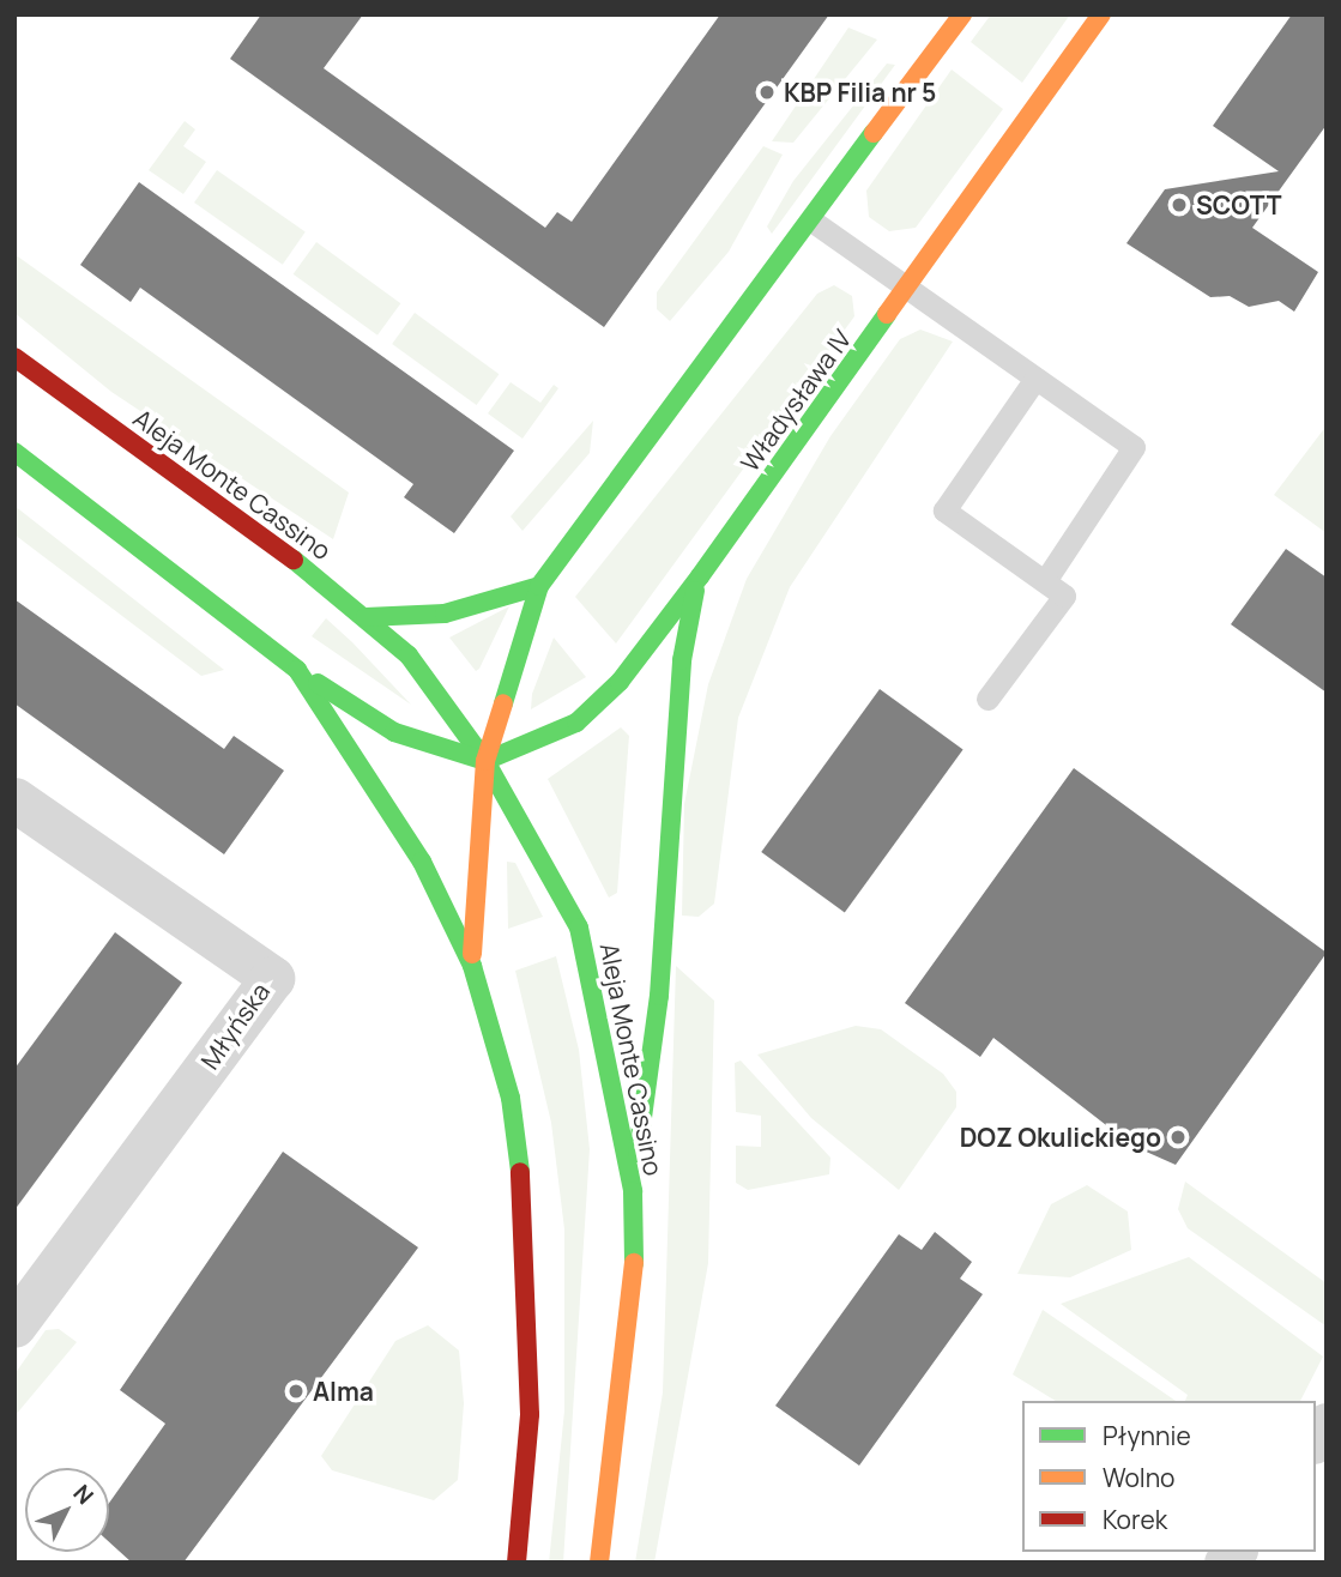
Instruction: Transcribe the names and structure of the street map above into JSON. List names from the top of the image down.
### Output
{
  "streets": {
    "street": ["Władysława IV", "Aleja Monte Cassino", "Młyńska"]
  },
  "crossings": [
    ["Władysława IV", "Aleja Monte Cassino"]
  ],
  "places": [
    "KBP Filia nr 5",
    "SCOTT",
    "DOZ Okulickiego",
    "Alma"
  ],
  "legend": ["Płynnie", "Wolno", "Korek"],
  "north": "top right"
}
